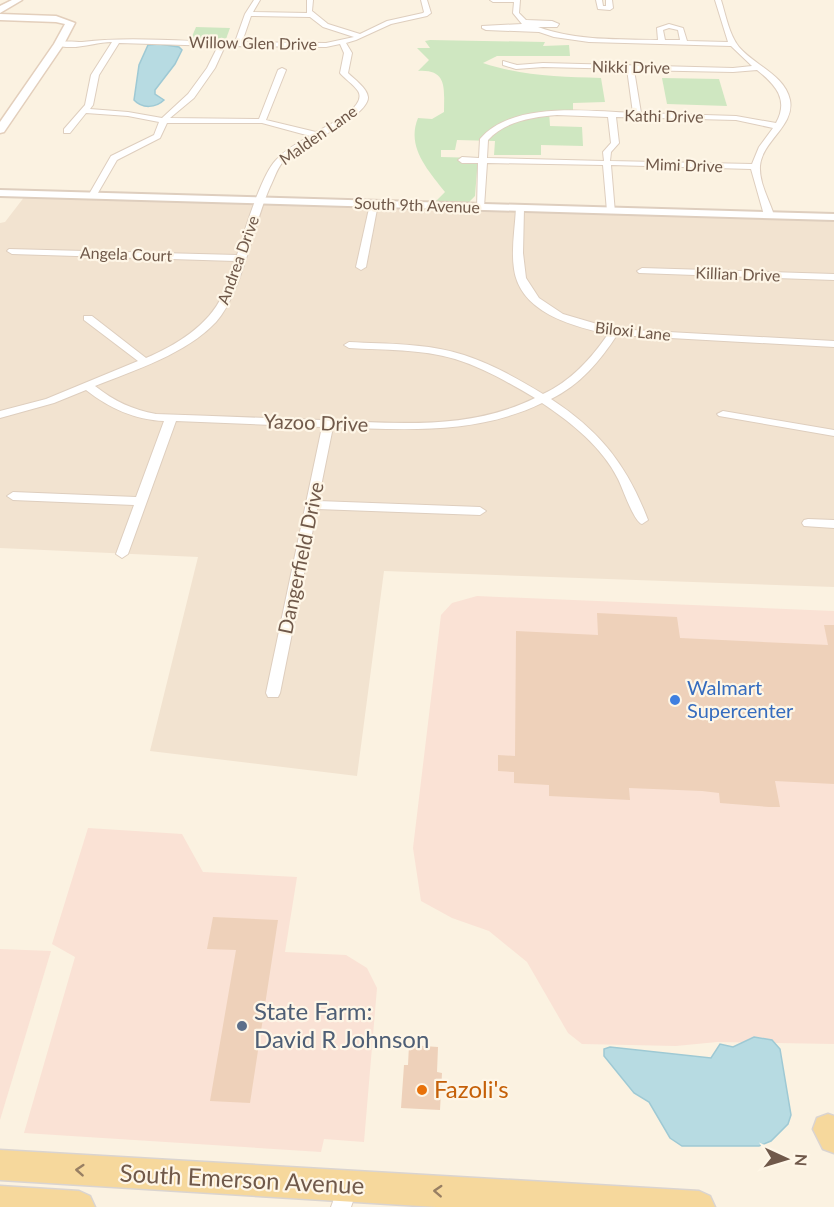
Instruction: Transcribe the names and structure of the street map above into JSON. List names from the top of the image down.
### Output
{
  "streets": {
    "main road": ["South Emerson Avenue"],
    "street": [
      "Willow Glen Drive",
      "Nikki Drive",
      "Kathi Drive",
      "Malden Lane",
      "Mimi Drive",
      "South 9th Avenue",
      "Angela Court",
      "Andrea Drive",
      "Killian Drive",
      "Biloxi Lane",
      "Yazoo Drive",
      "Dangerfield Drive"
    ]
  },
  "crossings": [
    ["Willow Glen Drive", "Malden Lane"],
    ["Kathi Drive", "Mimi Drive"],
    ["Malden Lane", "South 9th Avenue"],
    ["Malden Lane", "Andrea Drive"],
    ["South 9th Avenue", "Andrea Drive"],
    ["South 9th Avenue", "Biloxi Lane"],
    ["Angela Court", "Andrea Drive"],
    ["Andrea Drive", "Yazoo Drive"],
    ["Biloxi Lane", "Yazoo Drive"],
    ["Yazoo Drive", "Dangerfield Drive"]
  ],
  "one_way": ["South Emerson Avenue"],
  "places": ["Walmart Supercenter", "State Farm: David R Johnson", "Fazoli's"],
  "north": "right"
}
